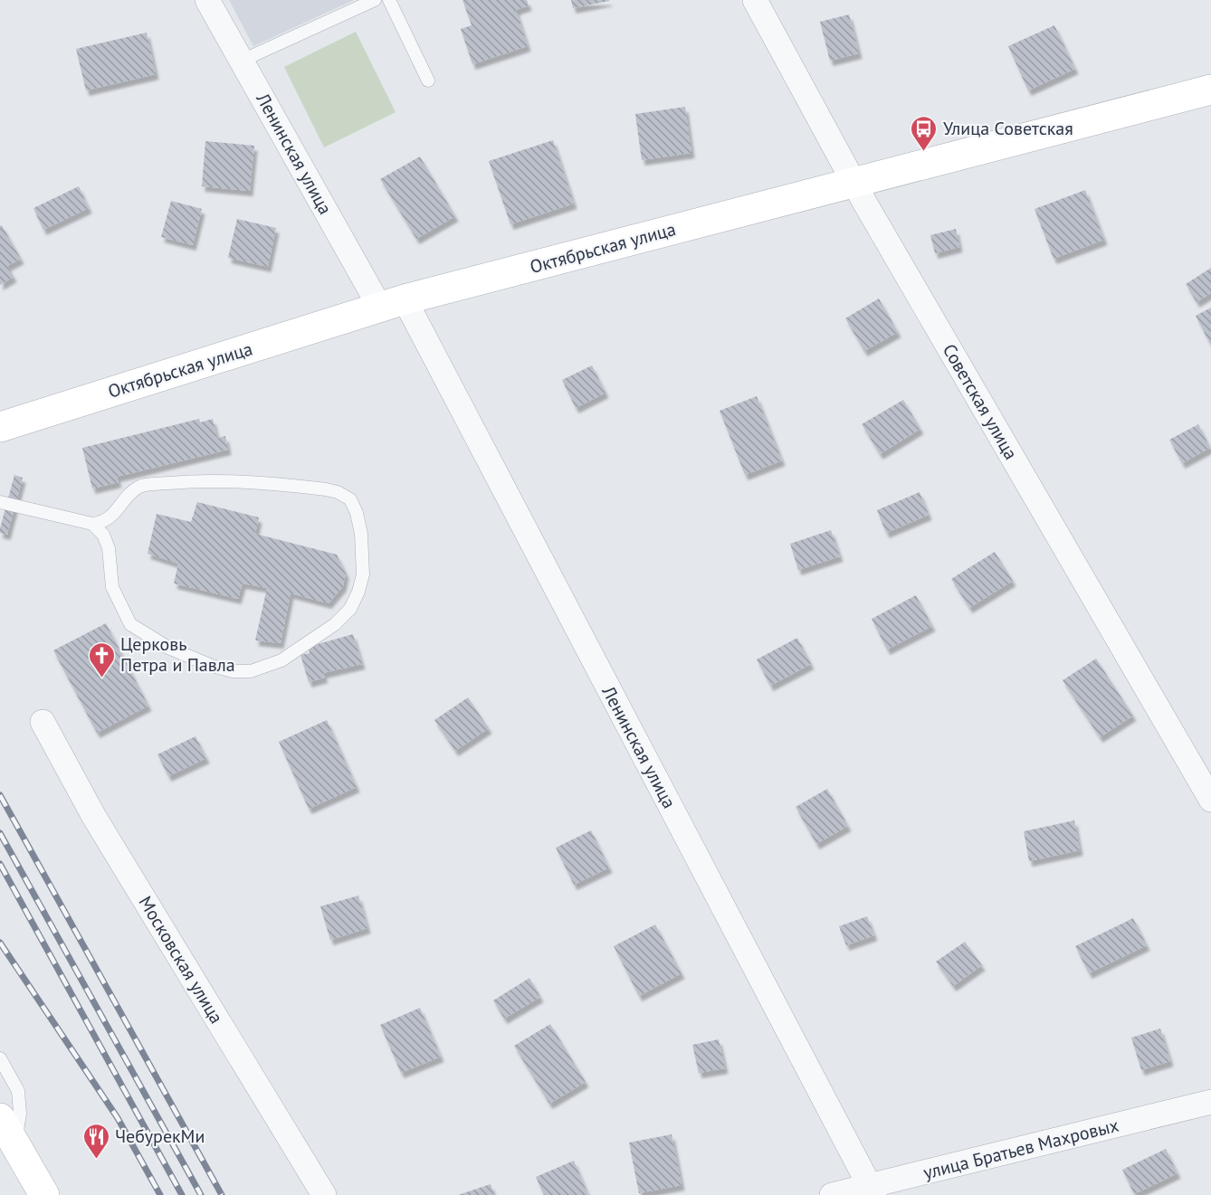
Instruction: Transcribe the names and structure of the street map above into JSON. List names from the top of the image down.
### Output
{
  "streets": {
    "main road": ["Октябрьская улица"],
    "street": [
      "Ленинская улица",
      "Советская улица",
      "Московская улица",
      "улица Братьев Махровых"
    ]
  },
  "crossings": [
    ["Ленинская улица", "Октябрьская улица"],
    ["Ленинская улица", "улица Братьев Махровых"],
    ["Октябрьская улица", "Советская улица"]
  ],
  "places": {
    "bus stop": ["Улица Советская"],
    "church": ["Церковь Петра и Павла"],
    "restaurant": ["ЧебурекМи"]
  }
}
